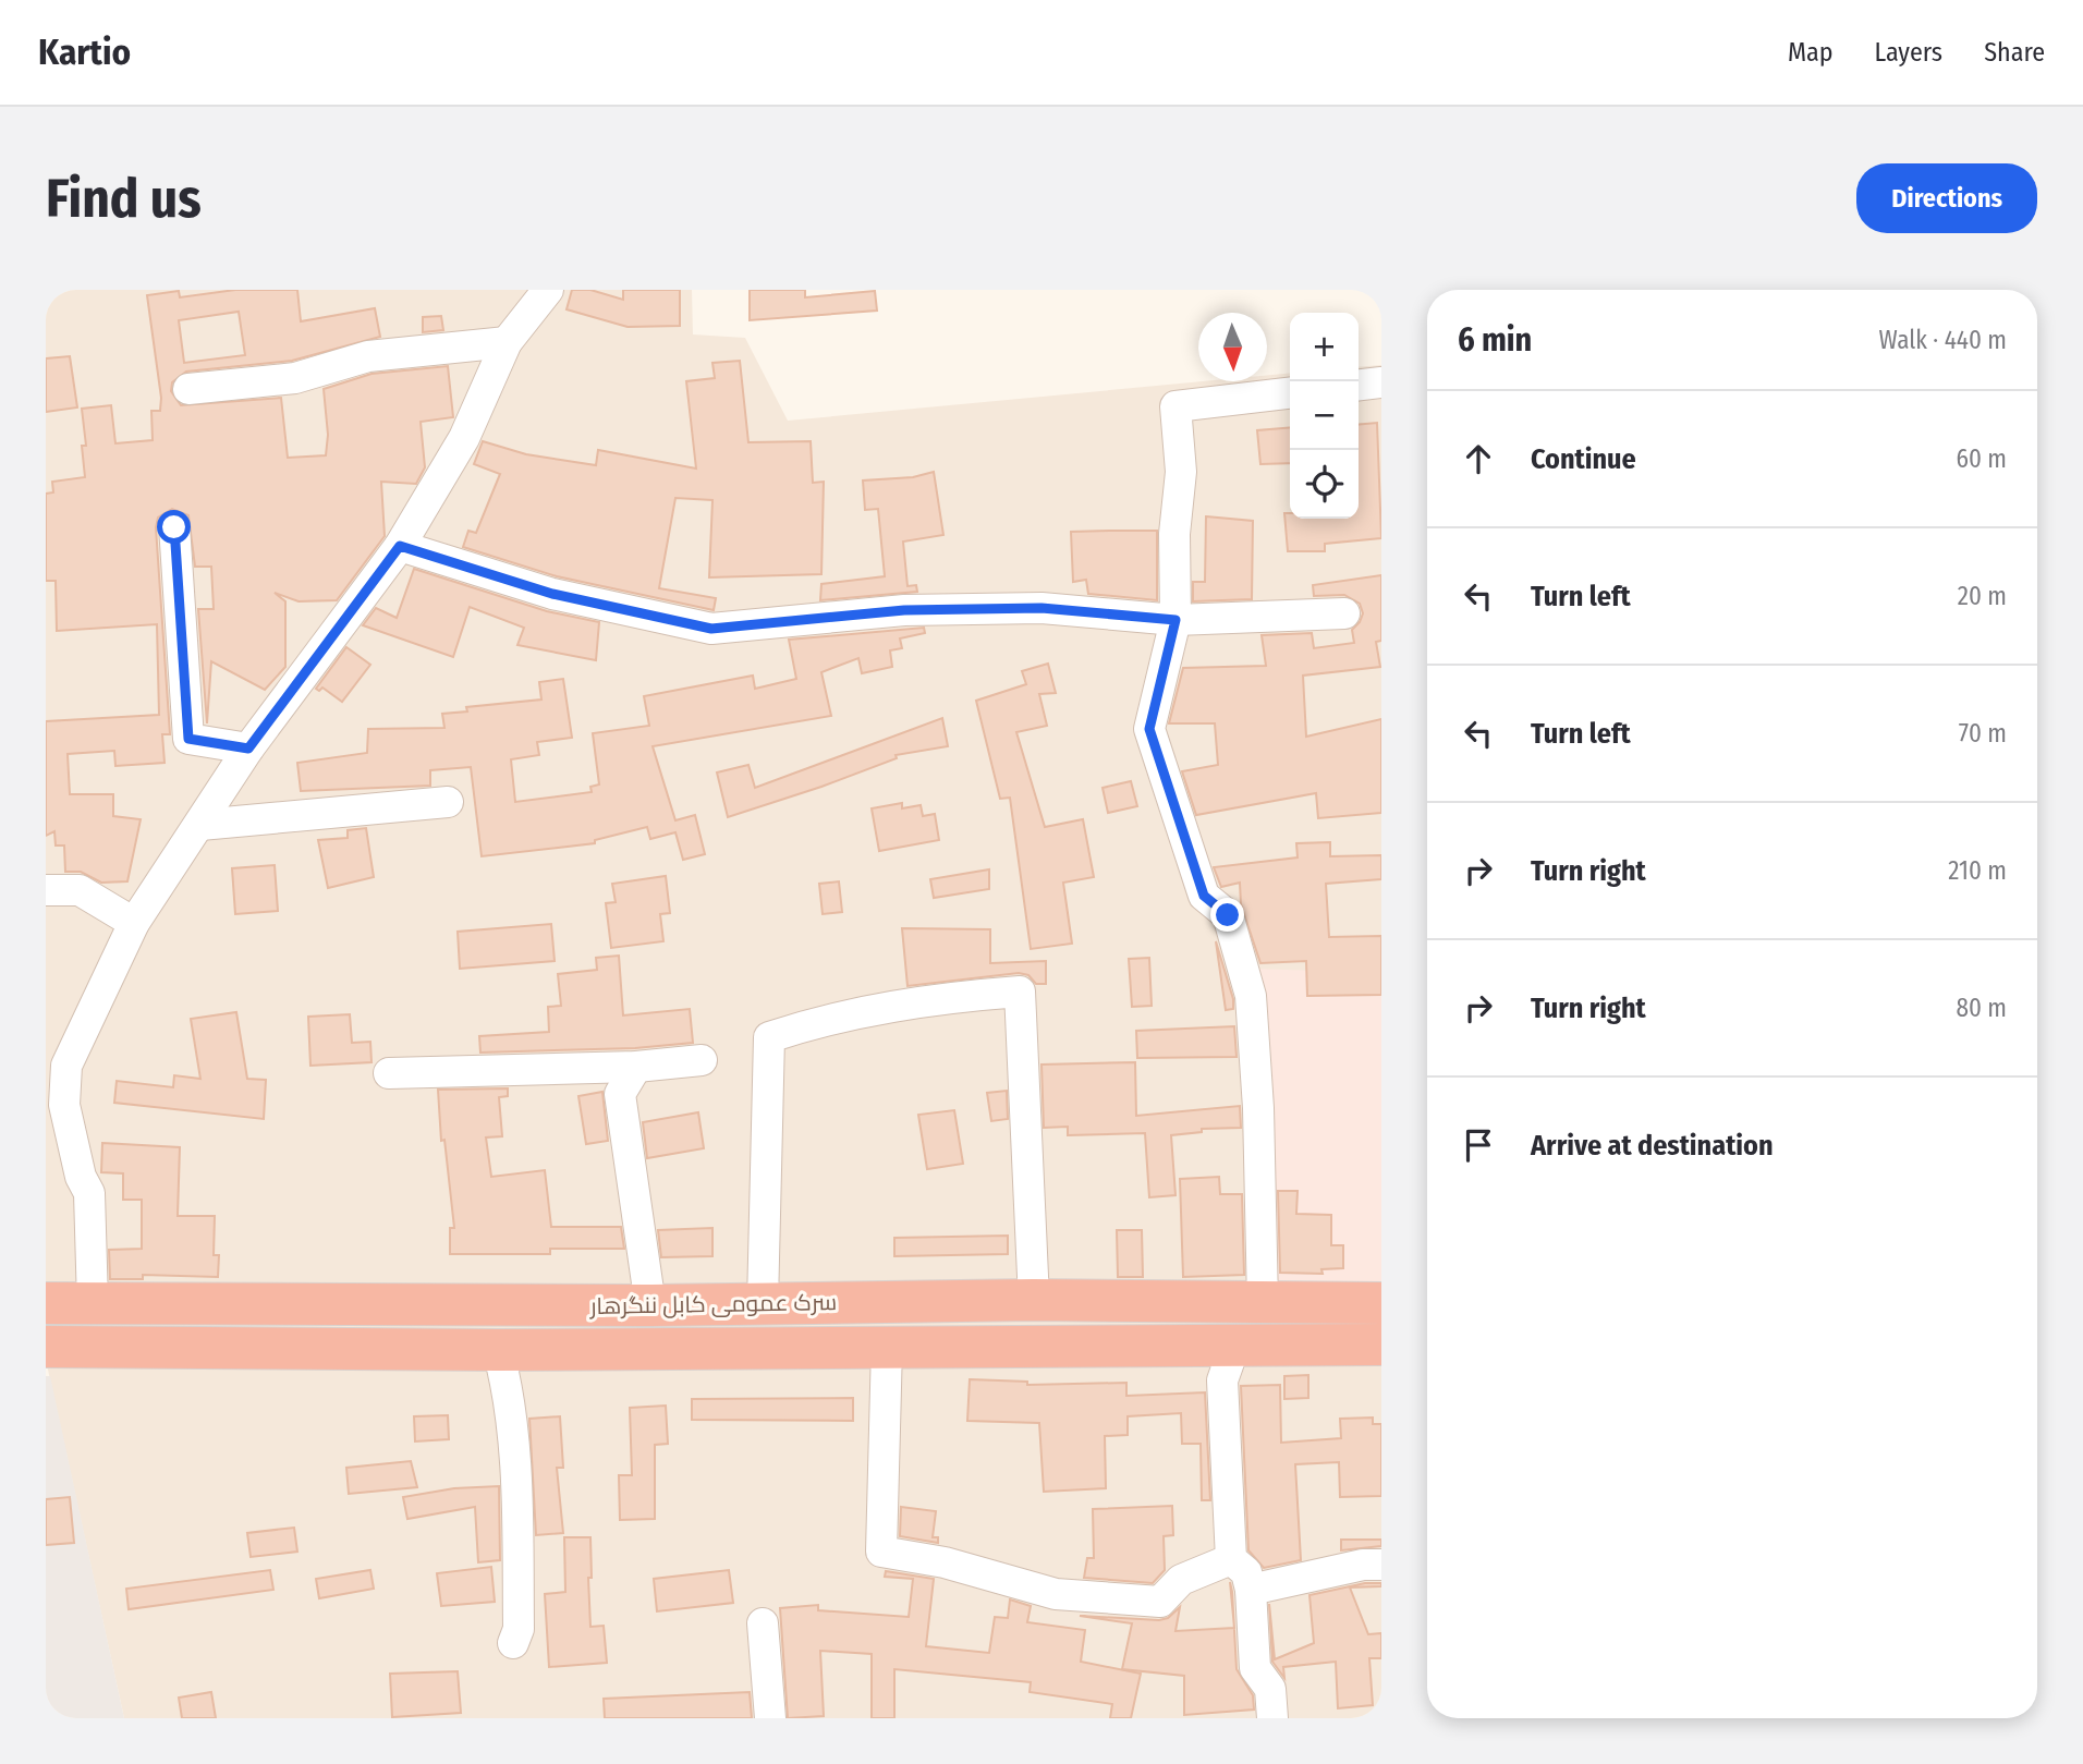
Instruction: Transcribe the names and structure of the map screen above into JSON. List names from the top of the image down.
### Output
{
  "streets": {
    "highway": ["سرک عمومی کابل ننگرهار"]
  },
  "north": "bottom",
  "page": {
    "header": "Kartio",
    "nav": ["Map", "Layers", "Share"],
    "buttons": "Directions",
    "title": "Find us",
    "heading": ["6 min", "Walk · 440 m"],
    "map_buttons": ["+", "−"],
    "list": [
      ["Continue", "60 m"],
      ["Turn left", "20 m"],
      ["Turn left", "70 m"],
      ["Turn right", "210 m"],
      ["Turn right", "80 m"],
      "Arrive at destination"
    ]
  }
}
